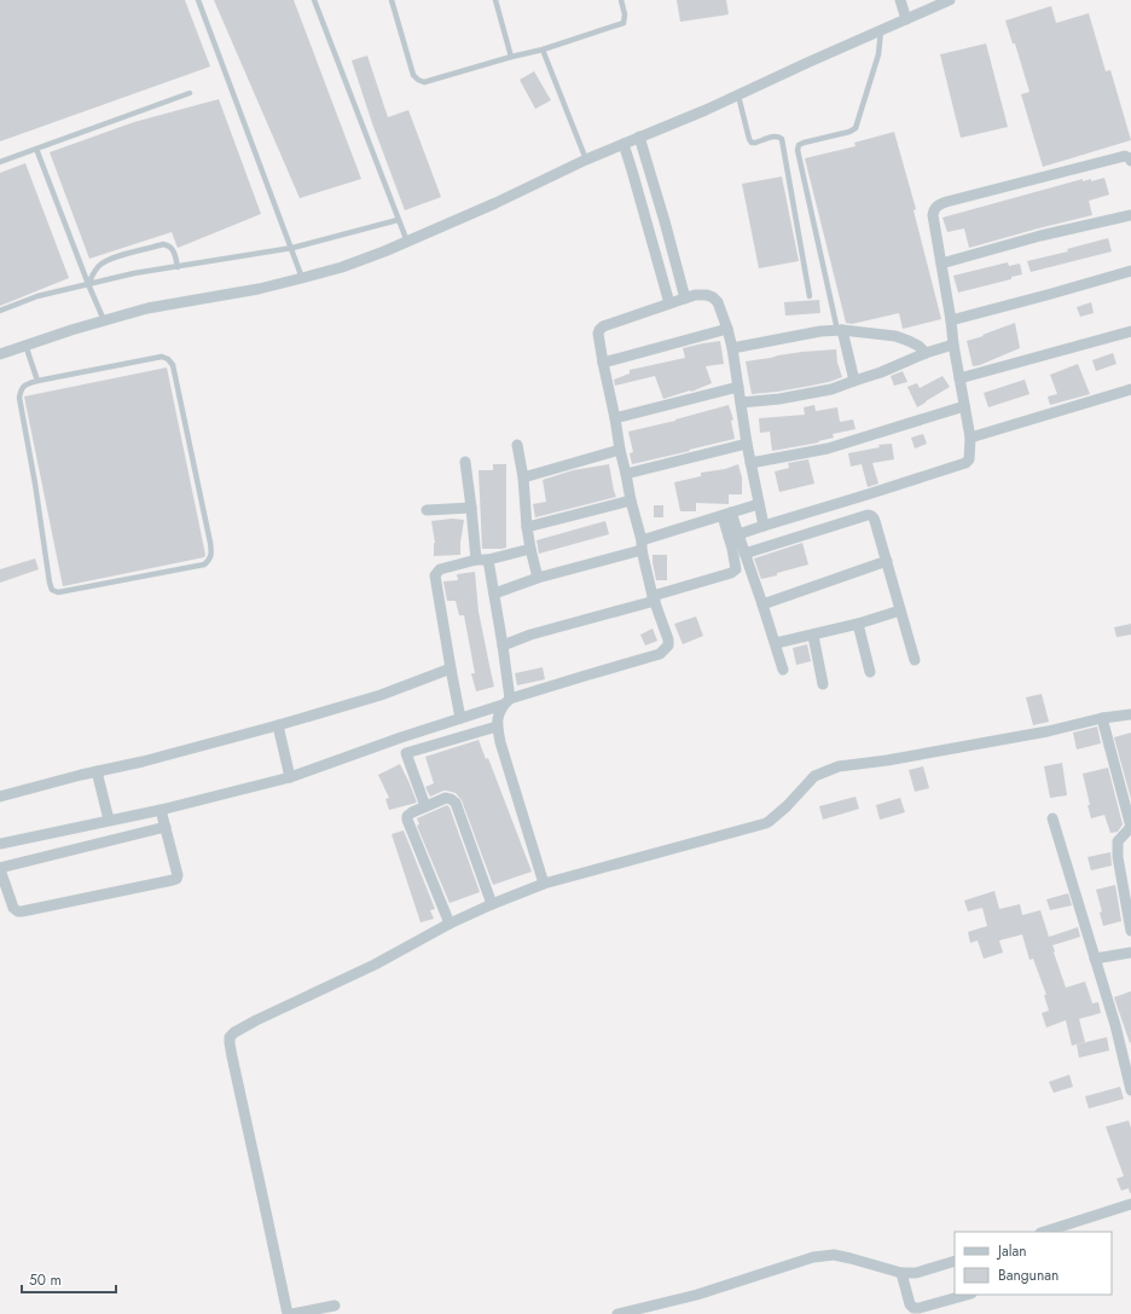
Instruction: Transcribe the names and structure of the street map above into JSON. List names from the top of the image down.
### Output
{
  "legend": ["Jalan", "Bangunan"],
  "scale_bar": "50 m"
}
